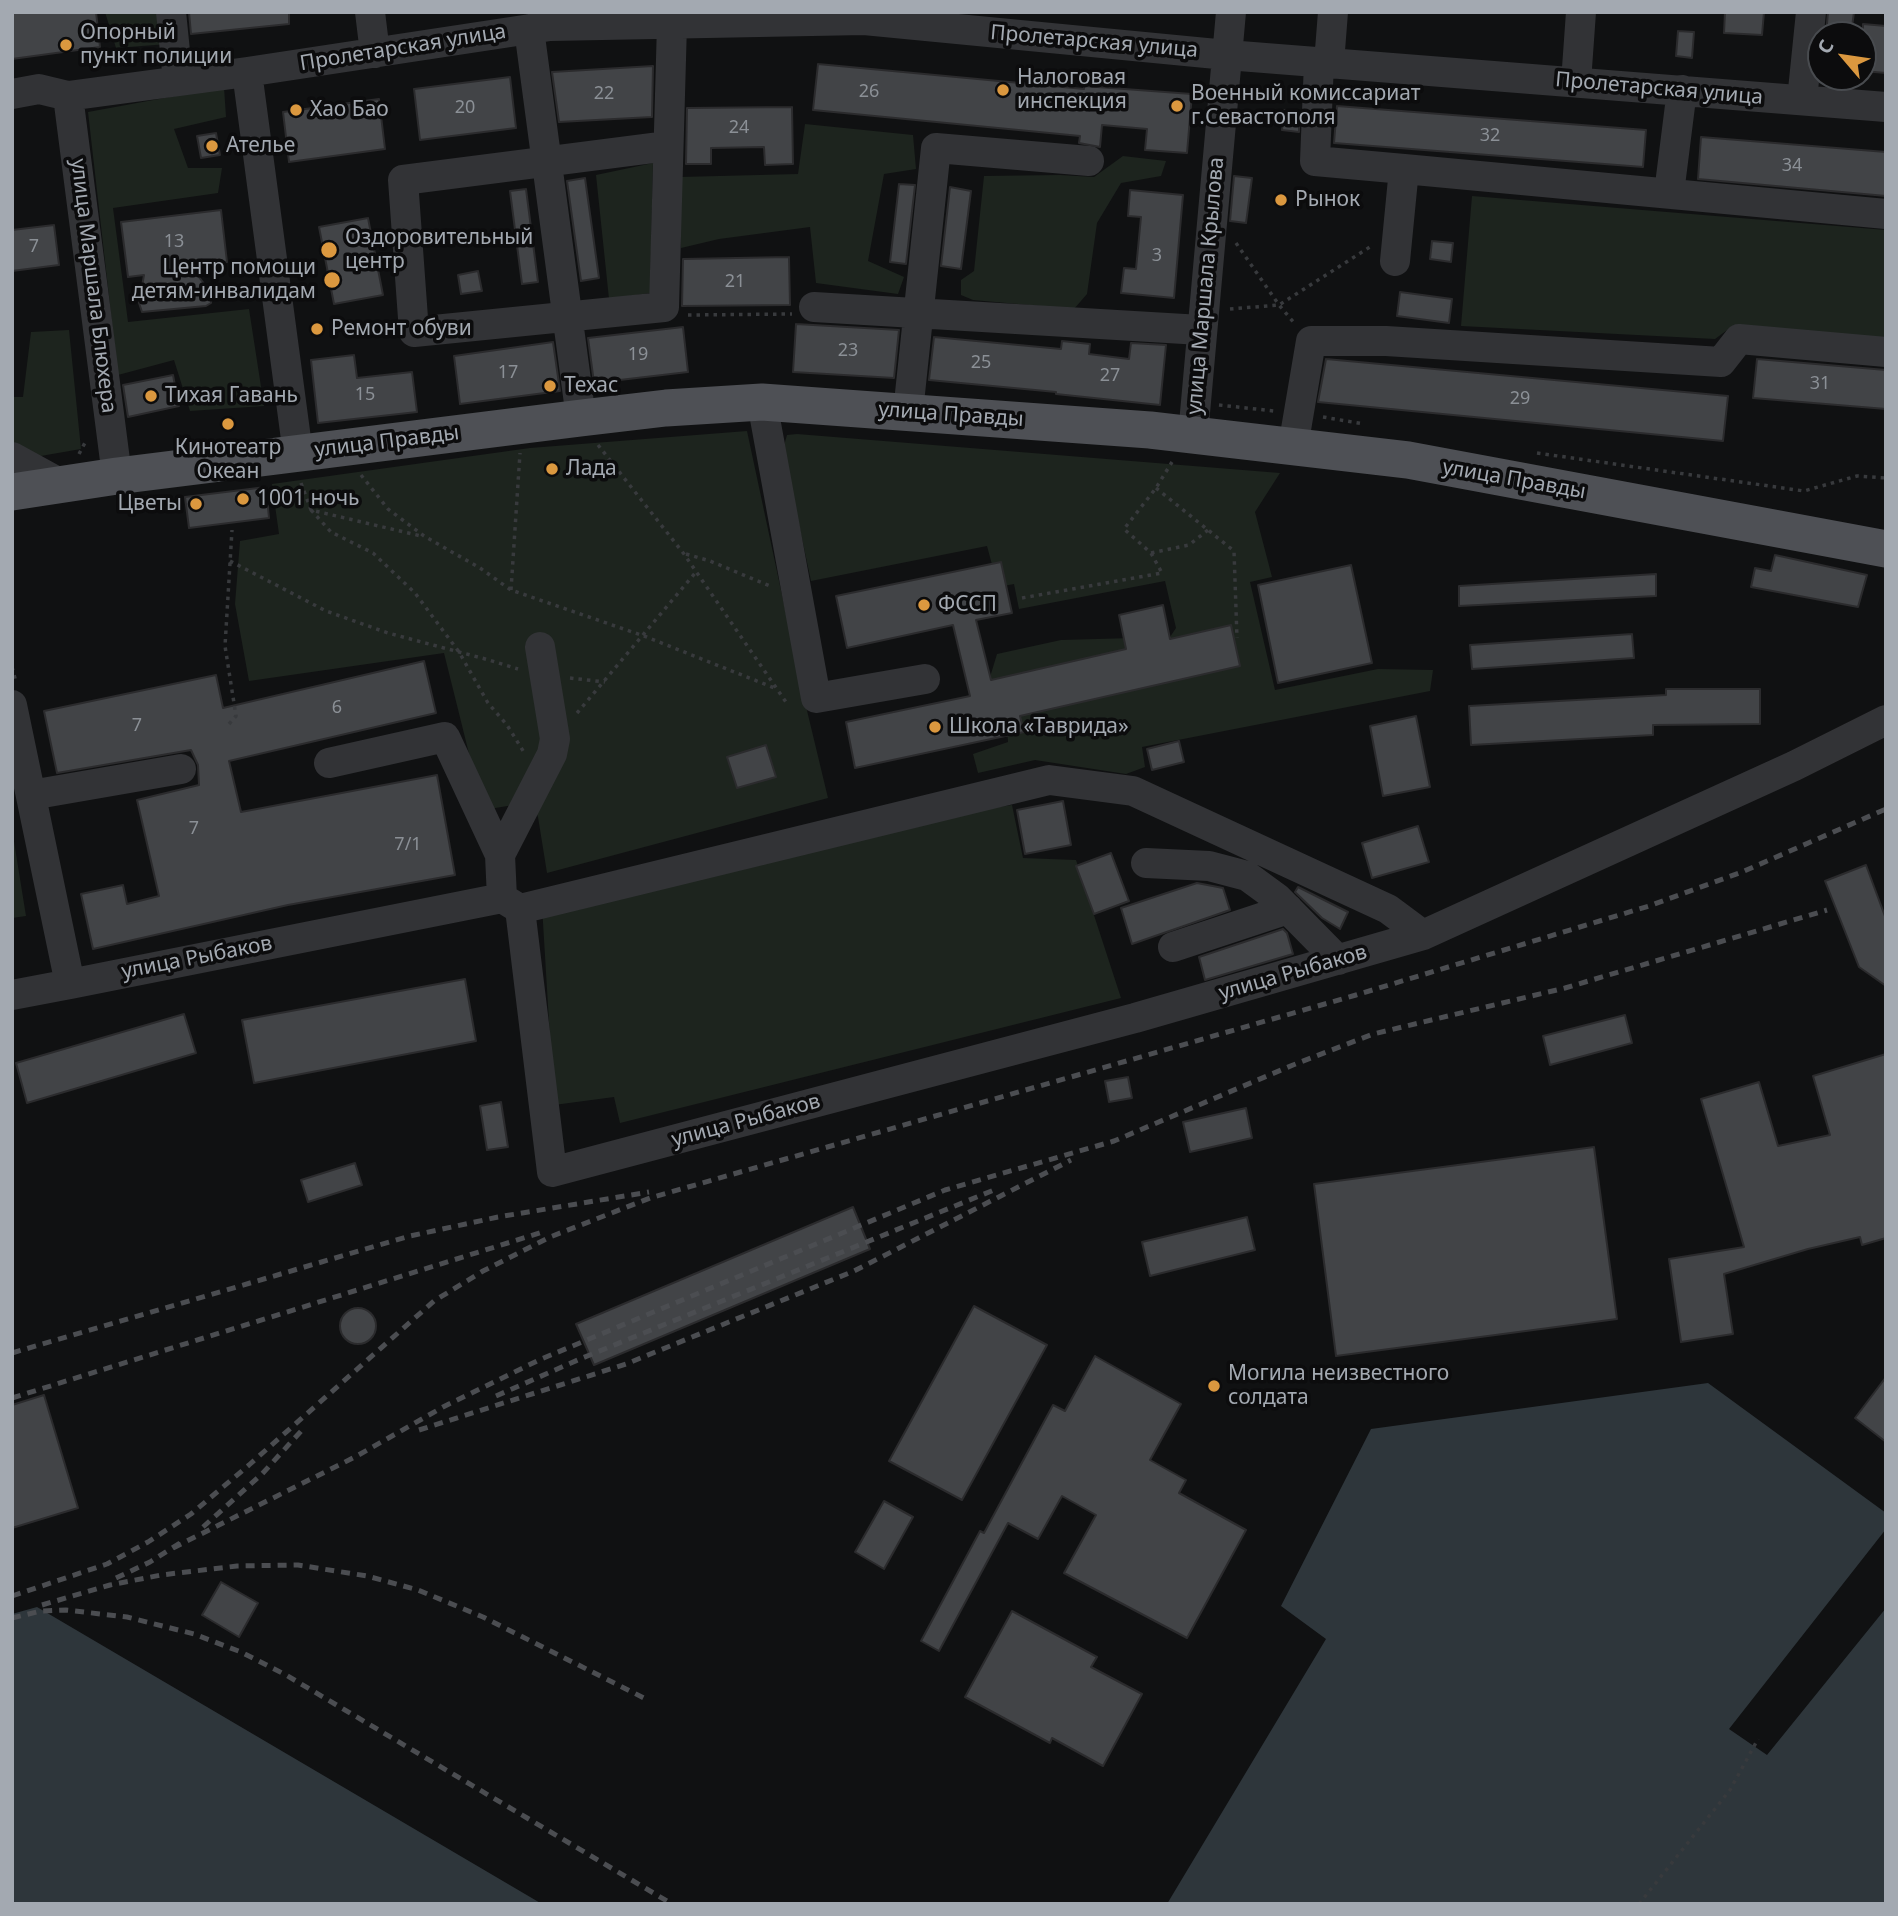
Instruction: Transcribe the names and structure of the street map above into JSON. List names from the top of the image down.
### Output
{
  "streets": {
    "main road": ["улица Правды"],
    "street": [
      "Пролетарская улица",
      "улица Маршала Блюхера",
      "улица Маршала Крылова",
      "улица Рыбаков"
    ]
  },
  "crossings": [
    ["Пролетарская улица", "улица Маршала Блюхера"],
    ["Пролетарская улица", "улица Маршала Крылова"],
    ["улица Маршала Блюхера", "улица Правды"],
    ["улица Маршала Крылова", "улица Правды"]
  ],
  "places": [
    "Опорный пункт полиции",
    "Налоговая инспекция",
    "Военный комиссариат г.Севастополя",
    "Хао Бао",
    "Ателье",
    "Рынок",
    "Оздоровительный центр",
    "Центр помощи детям-инвалидам",
    "Ремонт обуви",
    "Техас",
    "Тихая Гавань",
    "Кинотеатр Океан",
    "Лада",
    "1001 ночь",
    "Цветы",
    "ФССП",
    "Школа «Таврида»",
    "Могила неизвестного солдата"
  ],
  "house_numbers": [
    "26",
    "22",
    "20",
    "24",
    "32",
    "34",
    "13",
    "7",
    "3",
    "21",
    "23",
    "19",
    "25",
    "17",
    "27",
    "31",
    "15",
    "29",
    "6",
    "7",
    "7",
    "7/1"
  ],
  "north": "top left"
}
